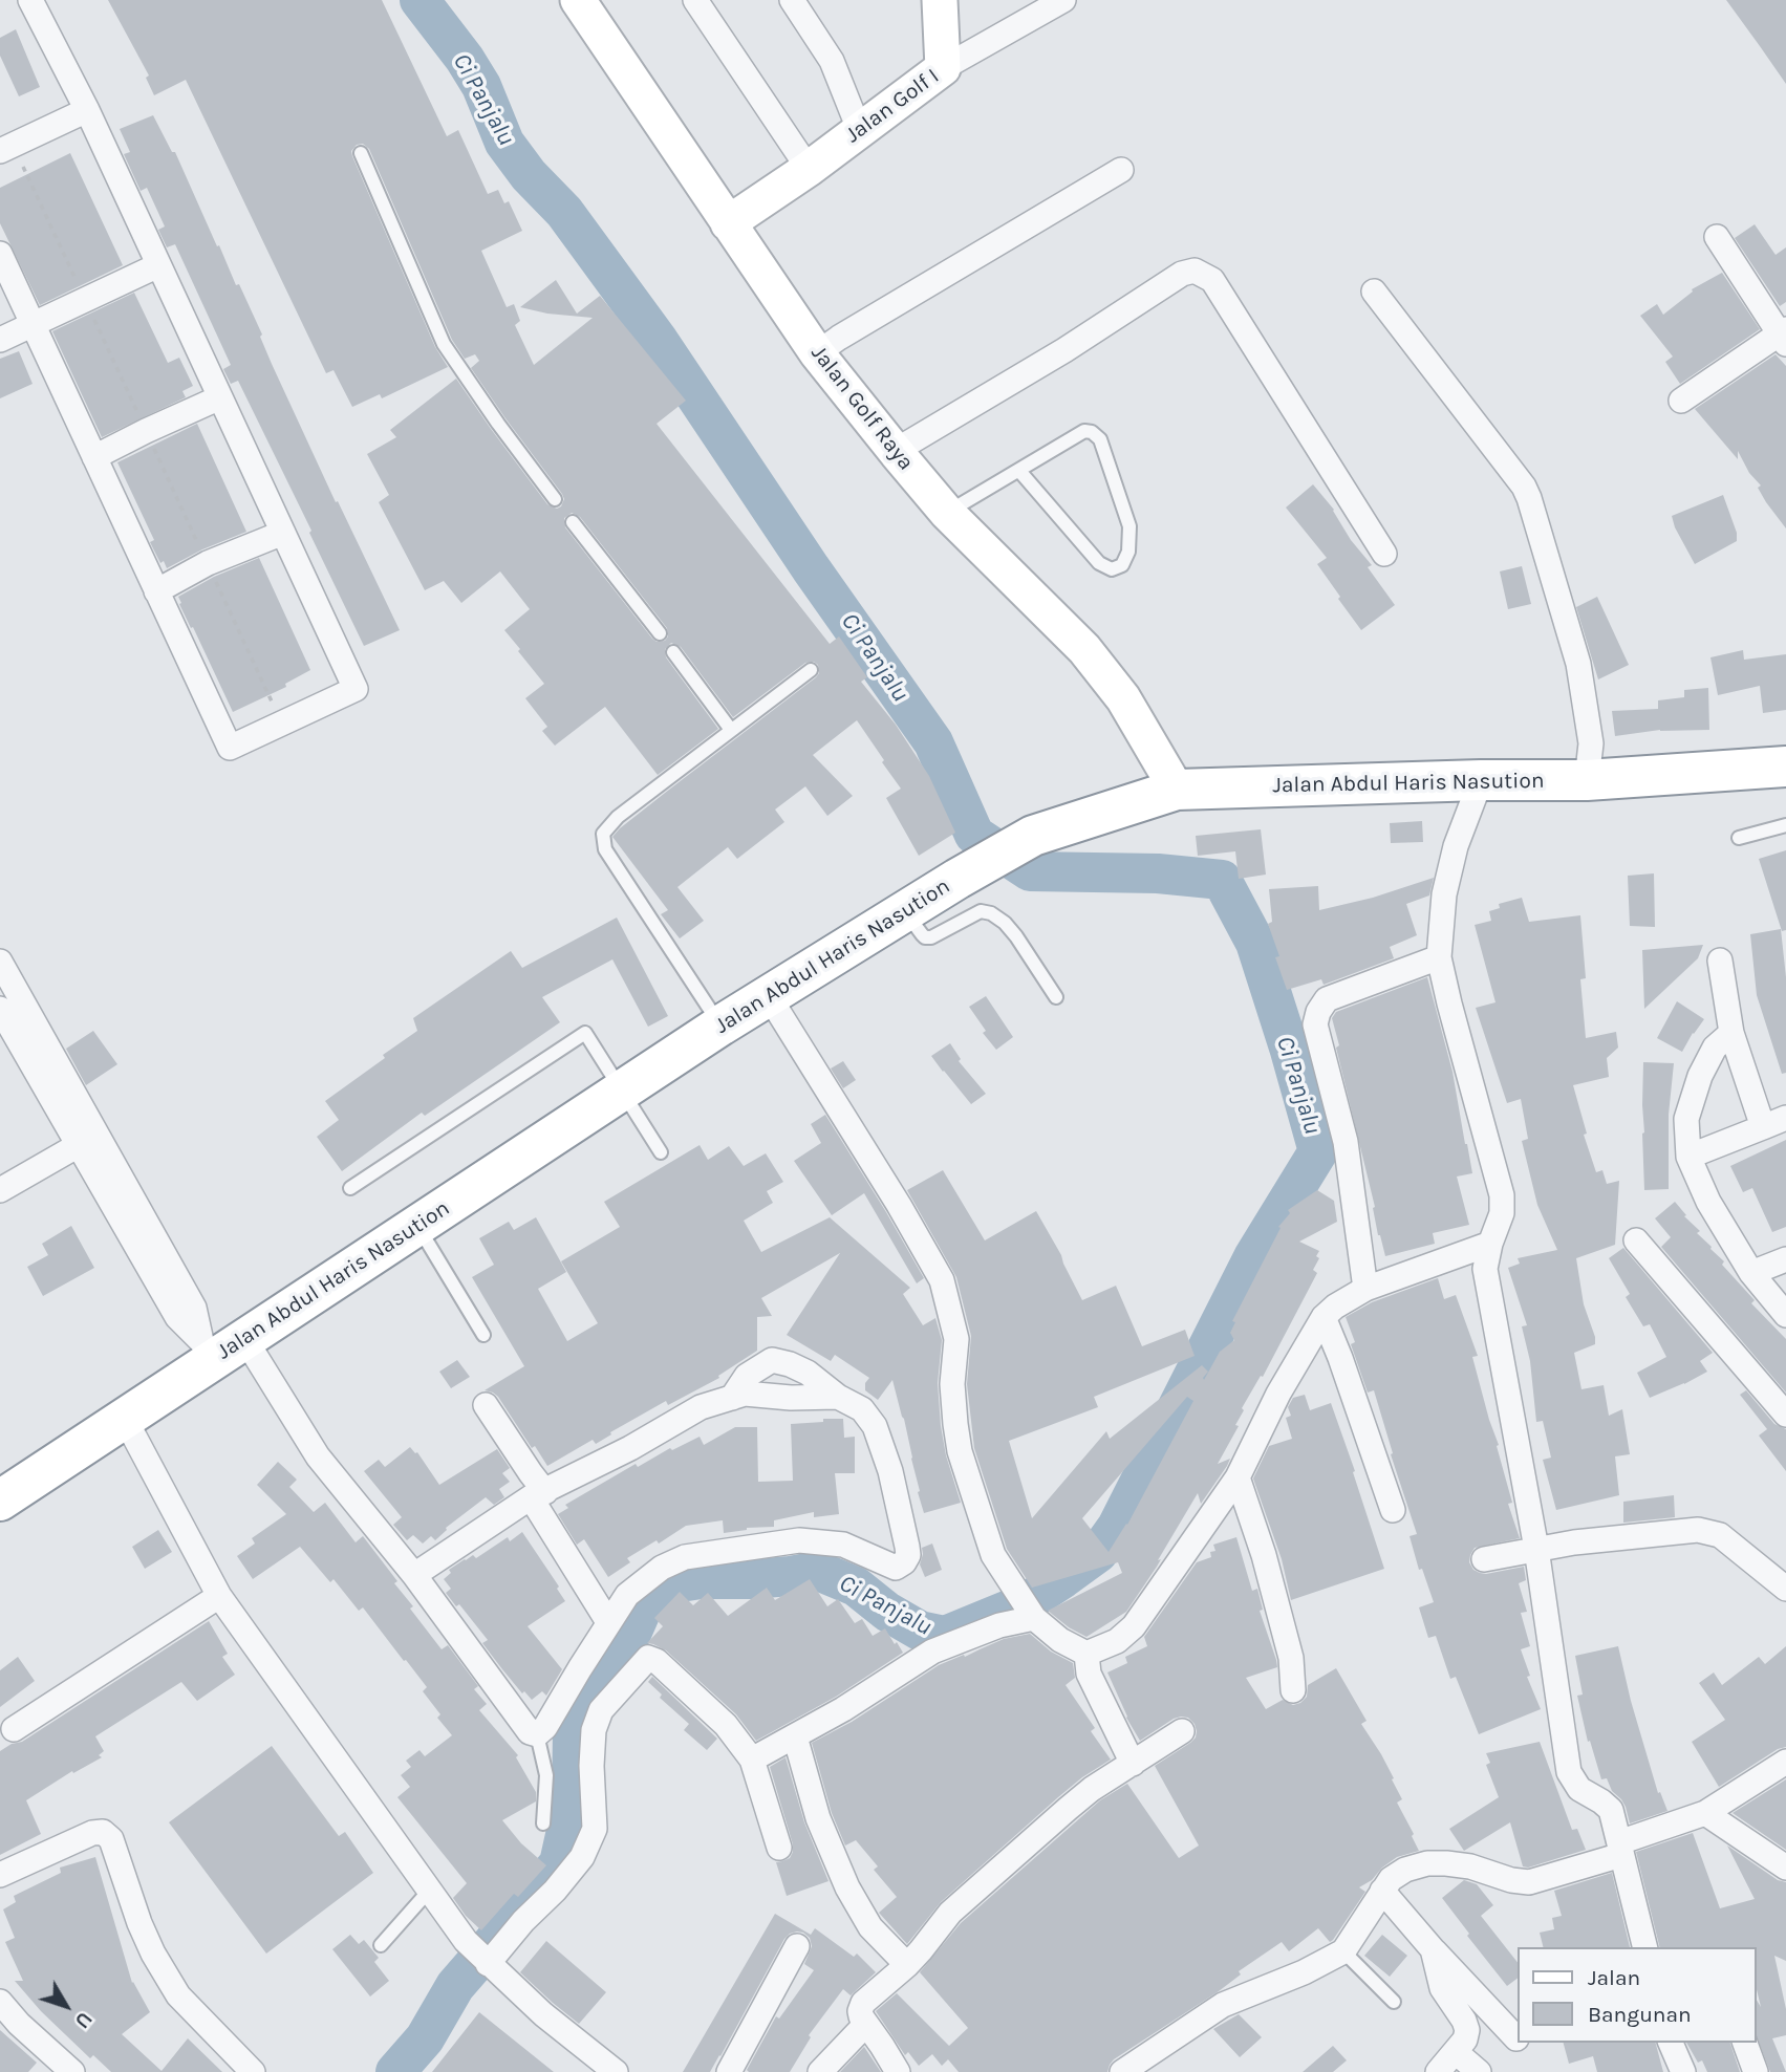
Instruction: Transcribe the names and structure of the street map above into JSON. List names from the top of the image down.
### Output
{
  "streets": {
    "highway": ["Jalan Abdul Haris Nasution"],
    "street": ["Jalan Golf I", "Jalan Golf Raya"]
  },
  "crossings": [
    ["Jalan Golf I", "Jalan Golf Raya"],
    ["Jalan Golf Raya", "Jalan Abdul Haris Nasution"]
  ],
  "water": ["Ci Panjalu"],
  "legend": ["Jalan", "Bangunan"],
  "north": "bottom right"
}
